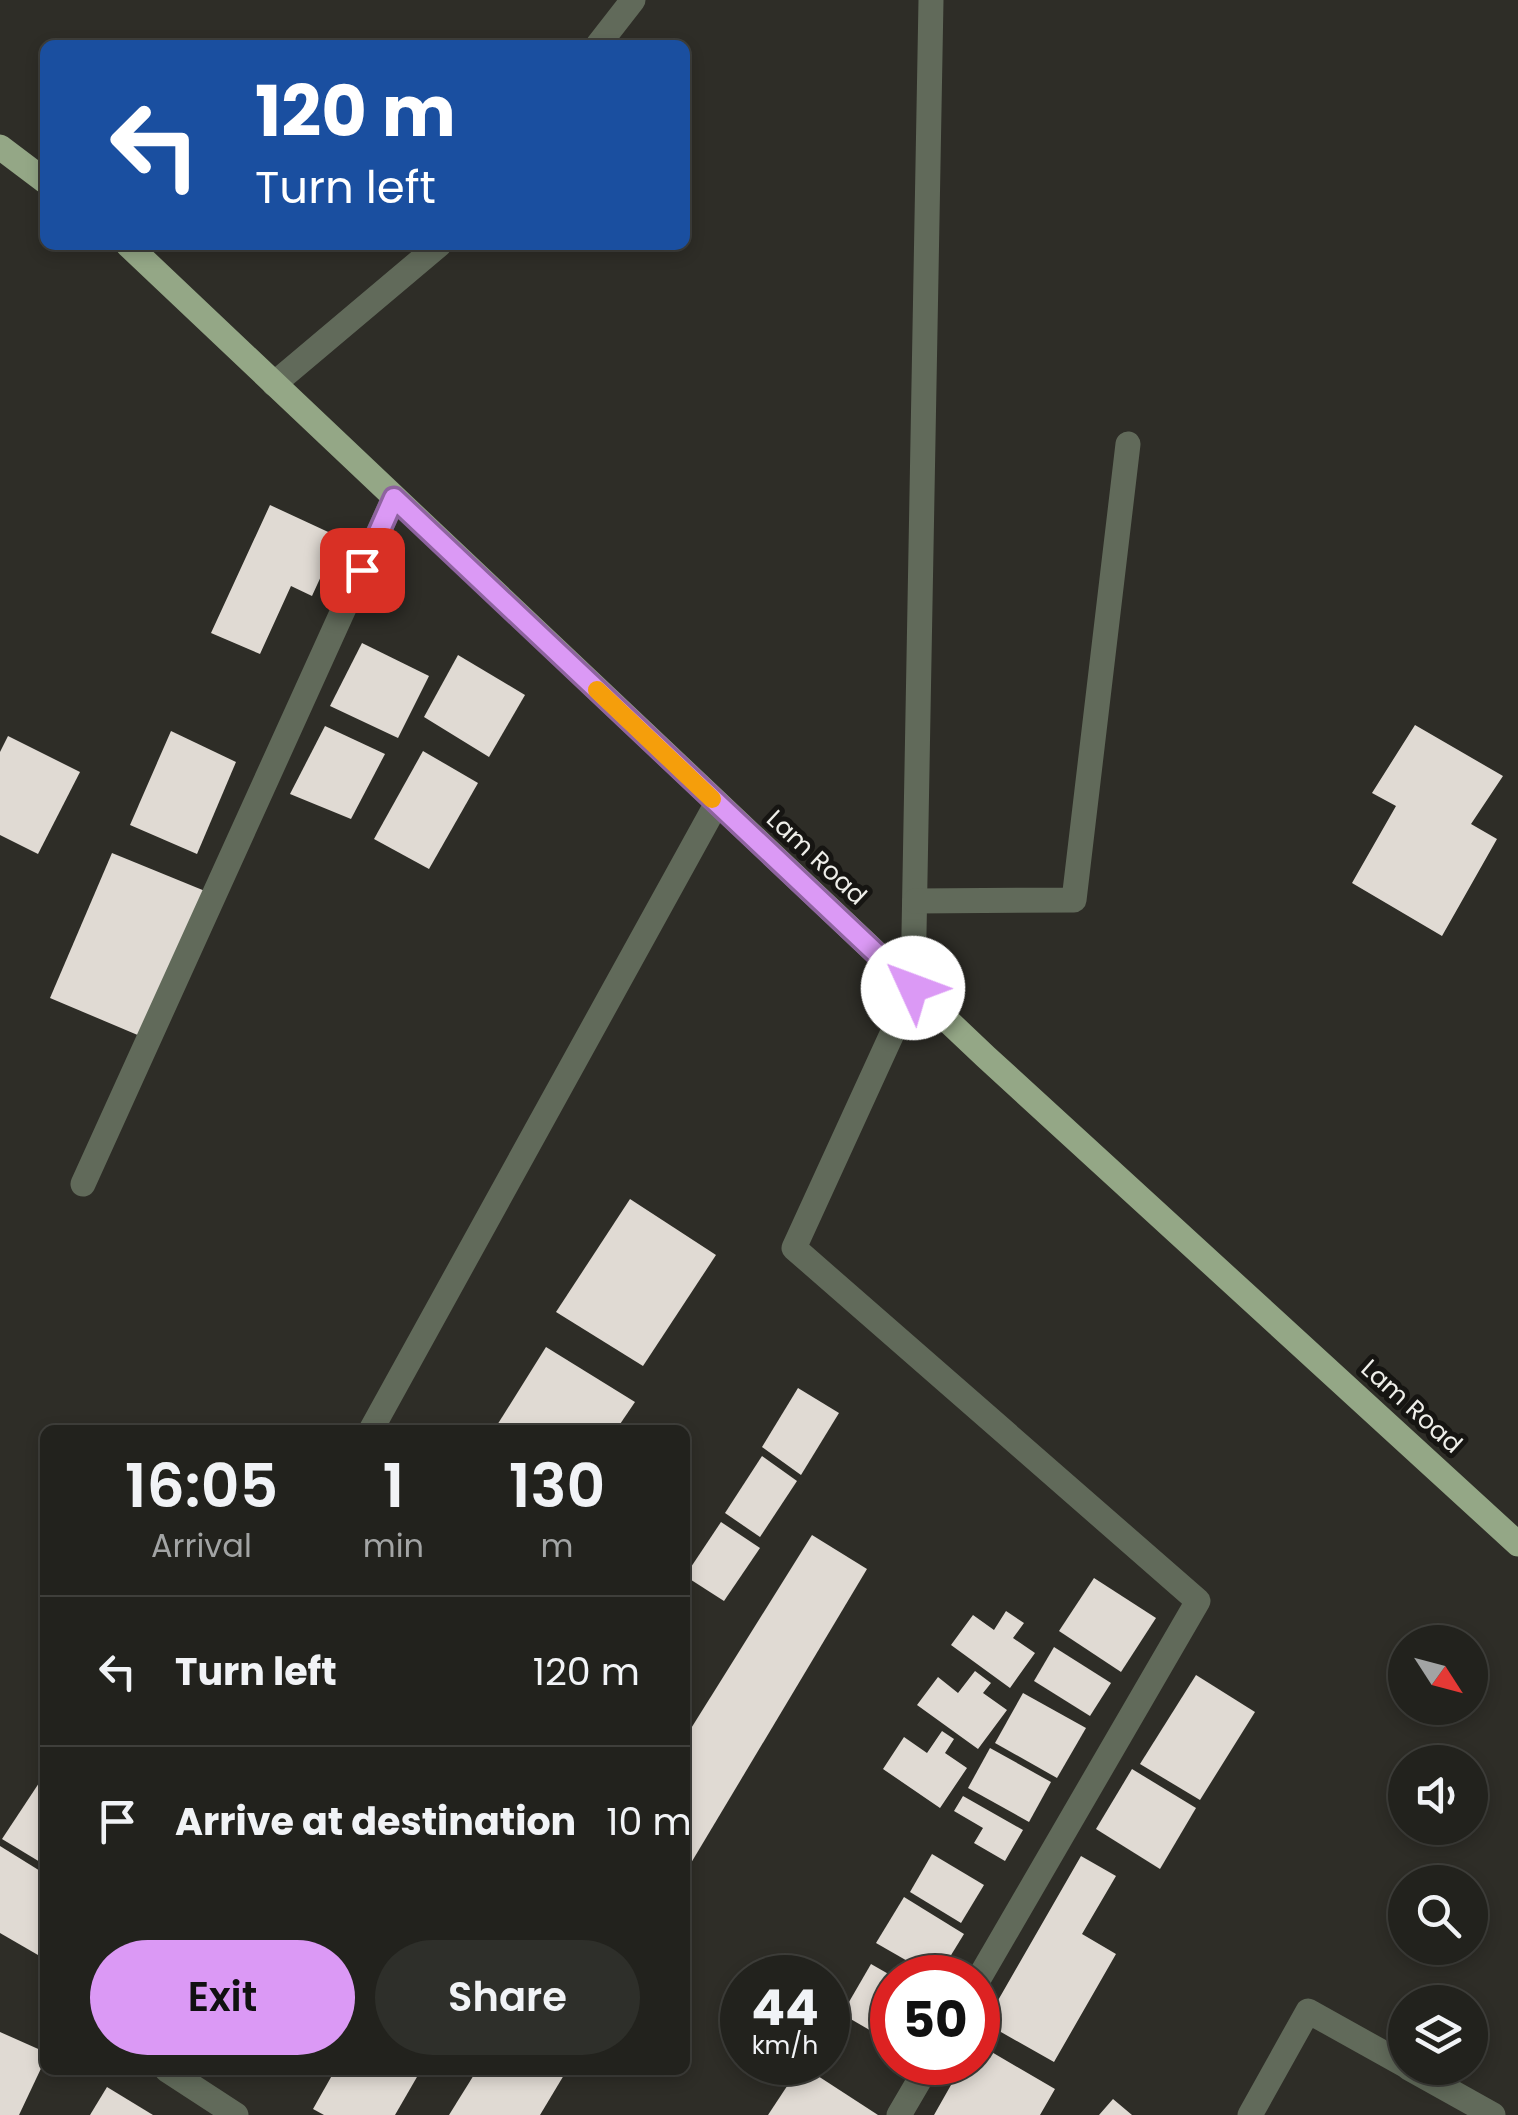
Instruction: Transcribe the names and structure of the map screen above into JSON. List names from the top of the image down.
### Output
{
  "streets": {
    "main road": ["Lam Road"]
  },
  "north": "bottom right",
  "page": {
    "turn": ["120 m", "Turn left"],
    "eta": [
      "16:05",
      "Arrival",
      "1",
      "min",
      "130",
      "m"
    ],
    "list": [
      {
        "name": "Turn left",
        "value": "120 m"
      },
      {
        "name": "Arrive at destination",
        "value": "10 m"
      }
    ],
    "buttons": ["Exit", "Share"],
    "speed": "44 km/h",
    "limit": "50"
  }
}
